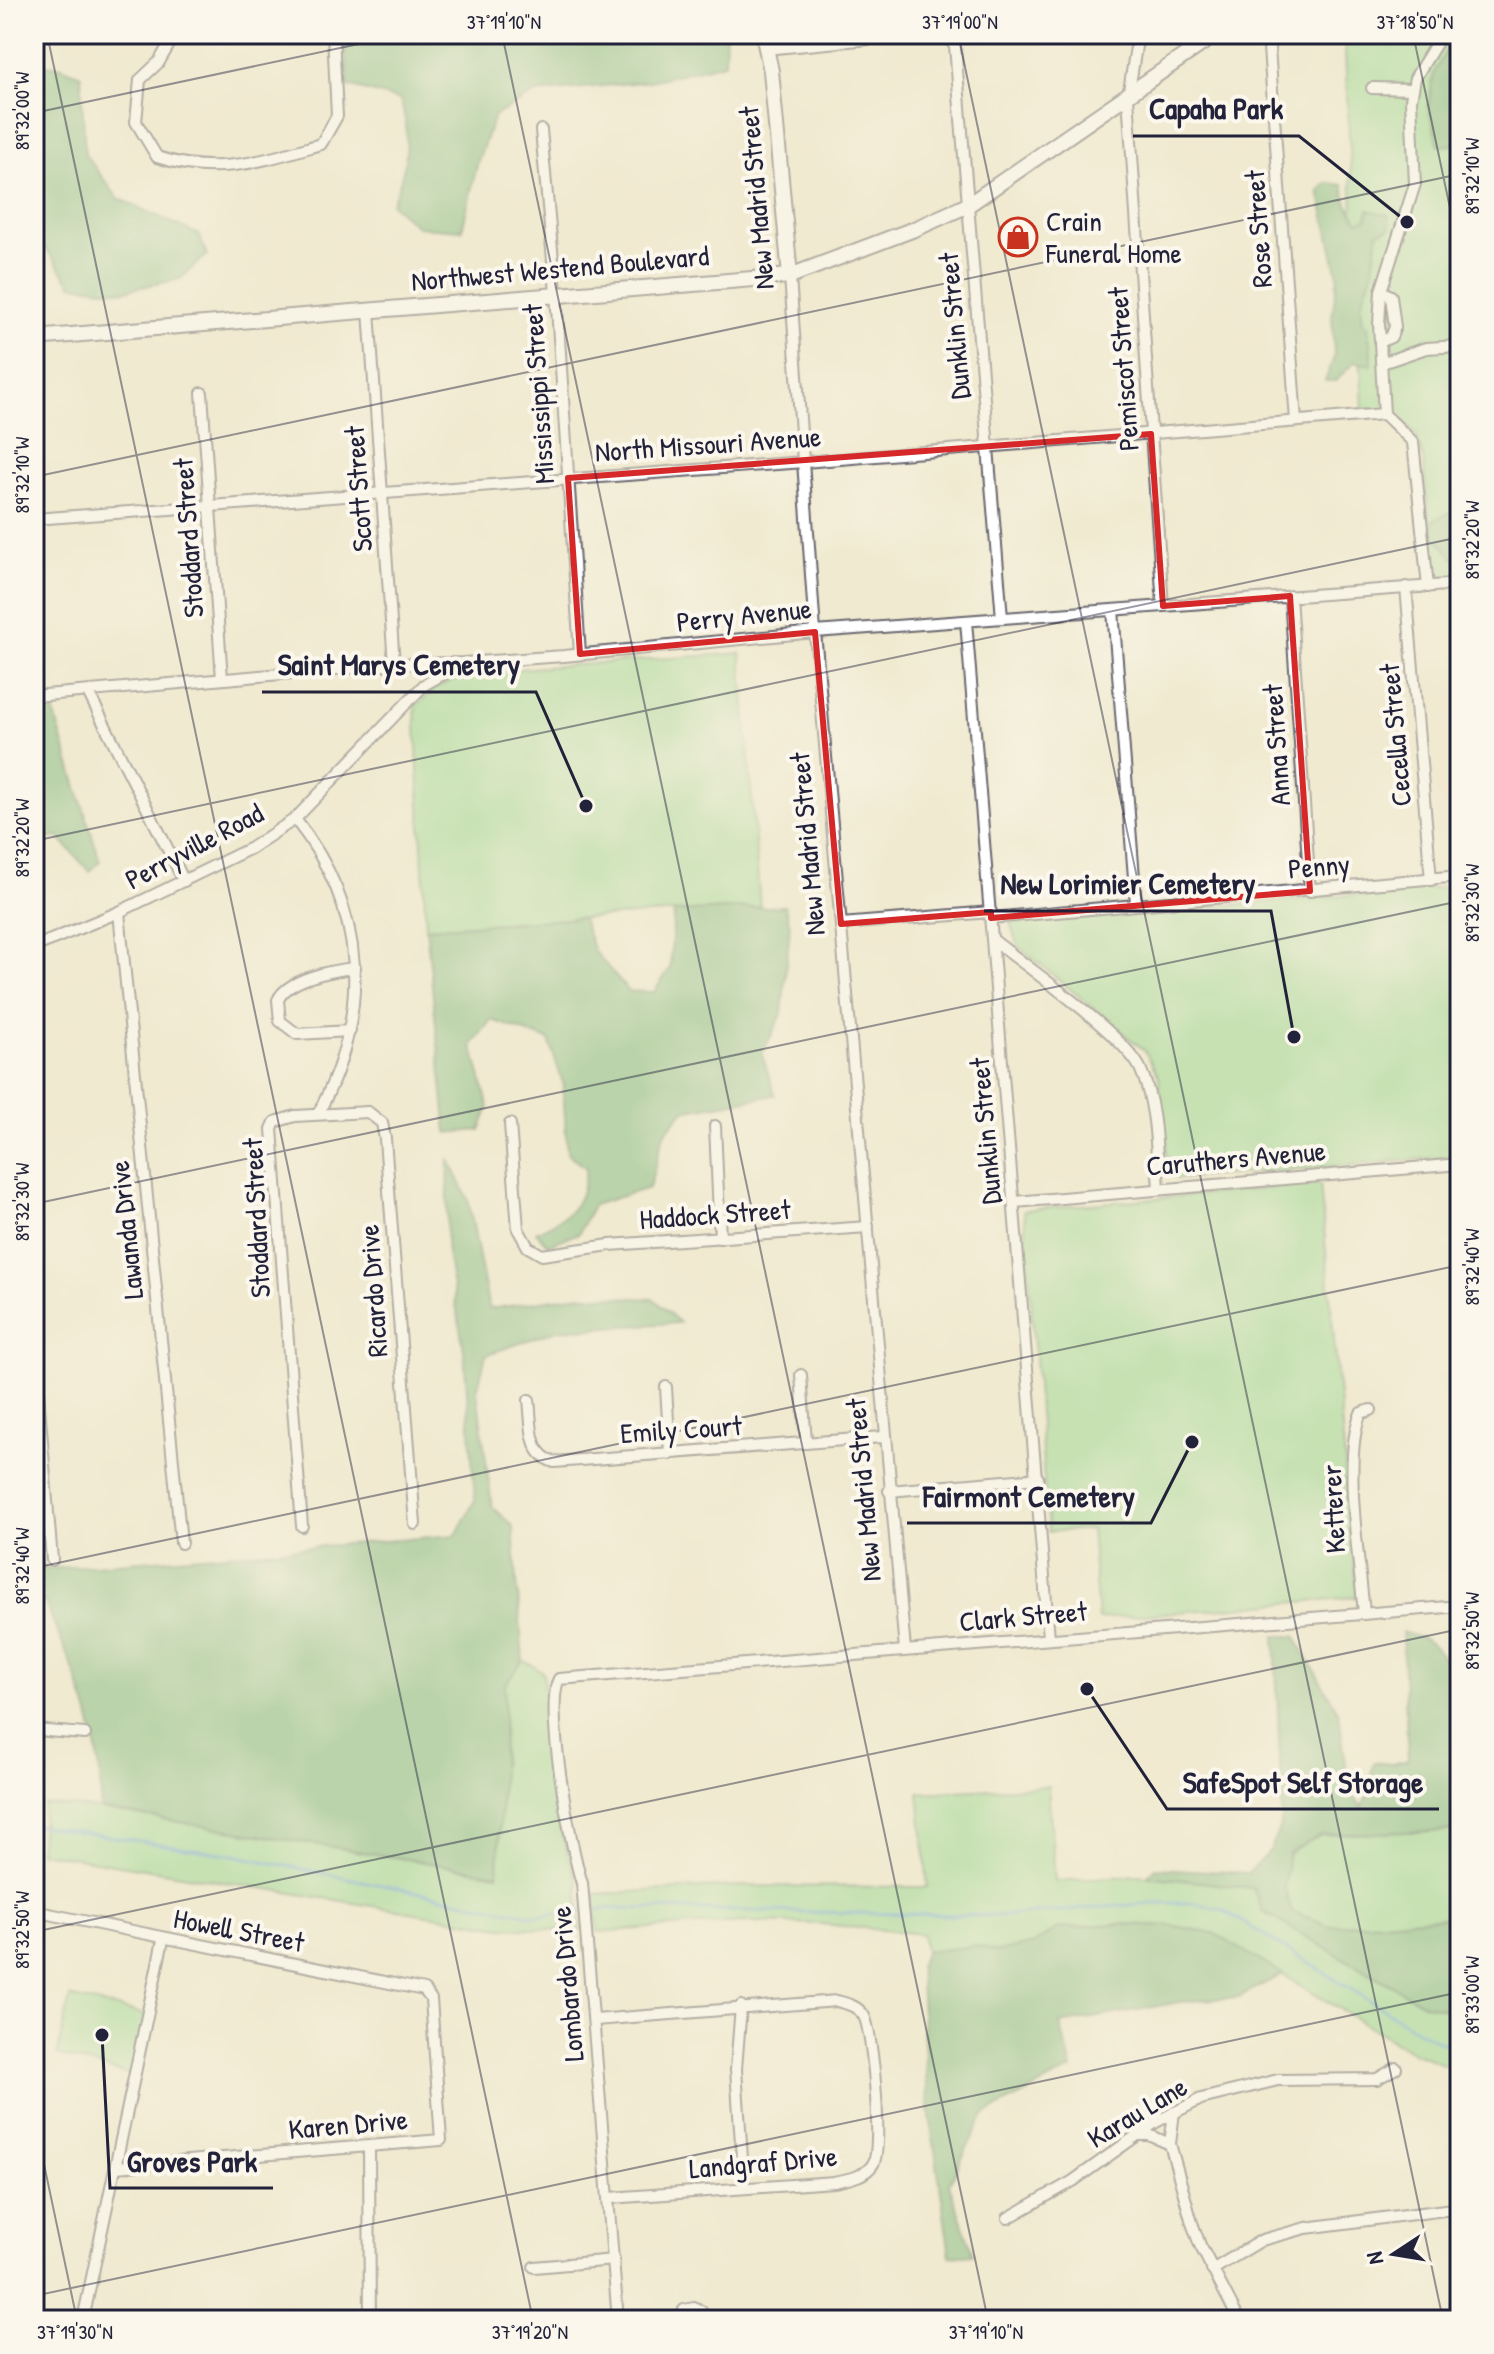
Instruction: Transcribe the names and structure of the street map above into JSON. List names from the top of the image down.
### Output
{
  "streets": {
    "street": [
      "New Madrid Street",
      "Rose Street",
      "Northwest Westend Boulevard",
      "Dunklin Street",
      "Pemiscot Street",
      "Mississippi Street",
      "North Missouri Avenue",
      "Scott Street",
      "Stoddard Street",
      "Perry Avenue",
      "Cecella Street",
      "Anna Street",
      "Perryville Road",
      "Penny",
      "Caruthers Avenue",
      "Haddock Street",
      "Lawanda Drive",
      "Ricardo Drive",
      "Emily Court",
      "Ketterer",
      "Clark Street",
      "Howell Street",
      "Lombardo Drive",
      "Karau Lane",
      "Karen Drive",
      "Landgraf Drive"
    ]
  },
  "crossings": [
    ["New Madrid Street", "Northwest Westend Boulevard"],
    ["New Madrid Street", "North Missouri Avenue"],
    ["New Madrid Street", "Perry Avenue"],
    ["New Madrid Street", "Penny"],
    ["New Madrid Street", "Haddock Street"],
    ["New Madrid Street", "Emily Court"],
    ["New Madrid Street", "Clark Street"],
    ["Rose Street", "North Missouri Avenue"],
    ["Northwest Westend Boulevard", "Dunklin Street"],
    ["Northwest Westend Boulevard", "Pemiscot Street"],
    ["Northwest Westend Boulevard", "Mississippi Street"],
    ["Northwest Westend Boulevard", "Scott Street"],
    ["Dunklin Street", "North Missouri Avenue"],
    ["Dunklin Street", "Perry Avenue"],
    ["Dunklin Street", "Penny"],
    ["Dunklin Street", "Caruthers Avenue"],
    ["Dunklin Street", "Clark Street"],
    ["Pemiscot Street", "North Missouri Avenue"],
    ["Pemiscot Street", "Perry Avenue"],
    ["Mississippi Street", "North Missouri Avenue"],
    ["Mississippi Street", "Perry Avenue"],
    ["North Missouri Avenue", "Scott Street"],
    ["North Missouri Avenue", "Stoddard Street"],
    ["Scott Street", "Perry Avenue"],
    ["Stoddard Street", "Perry Avenue"],
    ["Stoddard Street", "Ricardo Drive"],
    ["Perry Avenue", "Cecella Street"],
    ["Perry Avenue", "Anna Street"],
    ["Perry Avenue", "Perryville Road"],
    ["Cecella Street", "Penny"],
    ["Anna Street", "Penny"],
    ["Perryville Road", "Lawanda Drive"],
    ["Ketterer", "Clark Street"],
    ["Clark Street", "Lombardo Drive"],
    ["Howell Street", "Karen Drive"],
    ["Lombardo Drive", "Landgraf Drive"]
  ],
  "places": {
    "other": [
      "Capaha Park",
      "Saint Marys Cemetery",
      "New Lorimier Cemetery",
      "Fairmont Cemetery",
      "SafeSpot Self Storage",
      "Groves Park"
    ],
    "shop": ["Crain Funeral Home"]
  },
  "north": "left",
  "coordinates": [
    "37°19'10\"N",
    "37°19'00\"N",
    "37°18'50\"N",
    "89°32'00\"W",
    "89°32'10\"W",
    "89°32'20\"W",
    "89°32'30\"W",
    "89°32'40\"W",
    "89°32'50\"W",
    "89°33'00\"W",
    "37°19'30\"N",
    "37°19'20\"N"
  ]
}
